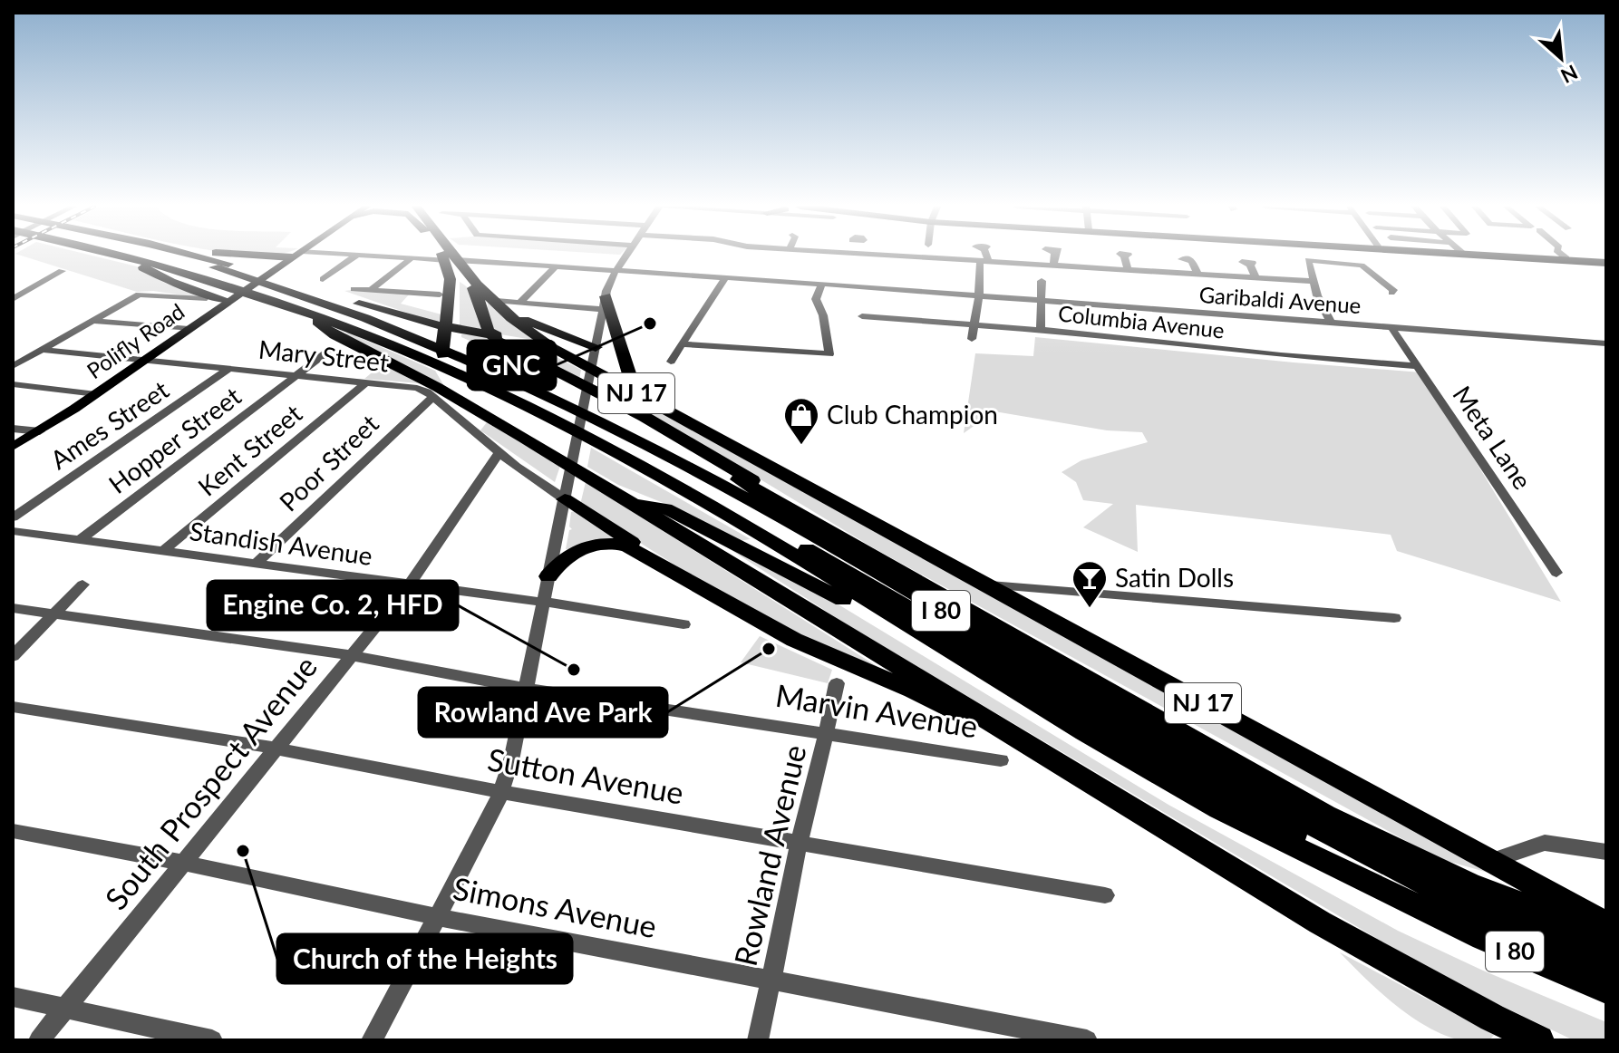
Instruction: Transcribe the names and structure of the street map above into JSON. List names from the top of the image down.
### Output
{
  "streets": {
    "highway": ["NJ 17", "I 80"],
    "main road": ["Polifly Road"],
    "street": [
      "Garibaldi Avenue",
      "Columbia Avenue",
      "Mary Street",
      "Ames Street",
      "Meta Lane",
      "Hopper Street",
      "Kent Street",
      "Poor Street",
      "Standish Avenue",
      "Marvin Avenue",
      "Sutton Avenue",
      "South Prospect Avenue",
      "Rowland Avenue",
      "Simons Avenue"
    ]
  },
  "crossings": [
    ["Garibaldi Avenue", "NJ 17"],
    ["Garibaldi Avenue", "Meta Lane"],
    ["Columbia Avenue", "Meta Lane"],
    ["Polifly Road", "Mary Street"],
    ["Mary Street", "Ames Street"],
    ["Mary Street", "Hopper Street"],
    ["Mary Street", "Kent Street"],
    ["Mary Street", "Poor Street"],
    ["Mary Street", "South Prospect Avenue"],
    ["Hopper Street", "Standish Avenue"],
    ["Kent Street", "Standish Avenue"],
    ["Poor Street", "Standish Avenue"],
    ["Standish Avenue", "South Prospect Avenue"],
    ["Marvin Avenue", "South Prospect Avenue"],
    ["Marvin Avenue", "Rowland Avenue"],
    ["Sutton Avenue", "South Prospect Avenue"],
    ["Sutton Avenue", "Rowland Avenue"],
    ["South Prospect Avenue", "Simons Avenue"],
    ["Rowland Avenue", "Simons Avenue"]
  ],
  "places": {
    "other": [
      "GNC",
      "Rowland Ave Park",
      "Engine Co. 2, HFD",
      "Church of the Heights"
    ],
    "shop": ["Club Champion"],
    "bar": ["Satin Dolls"]
  },
  "north": "bottom right"
}
